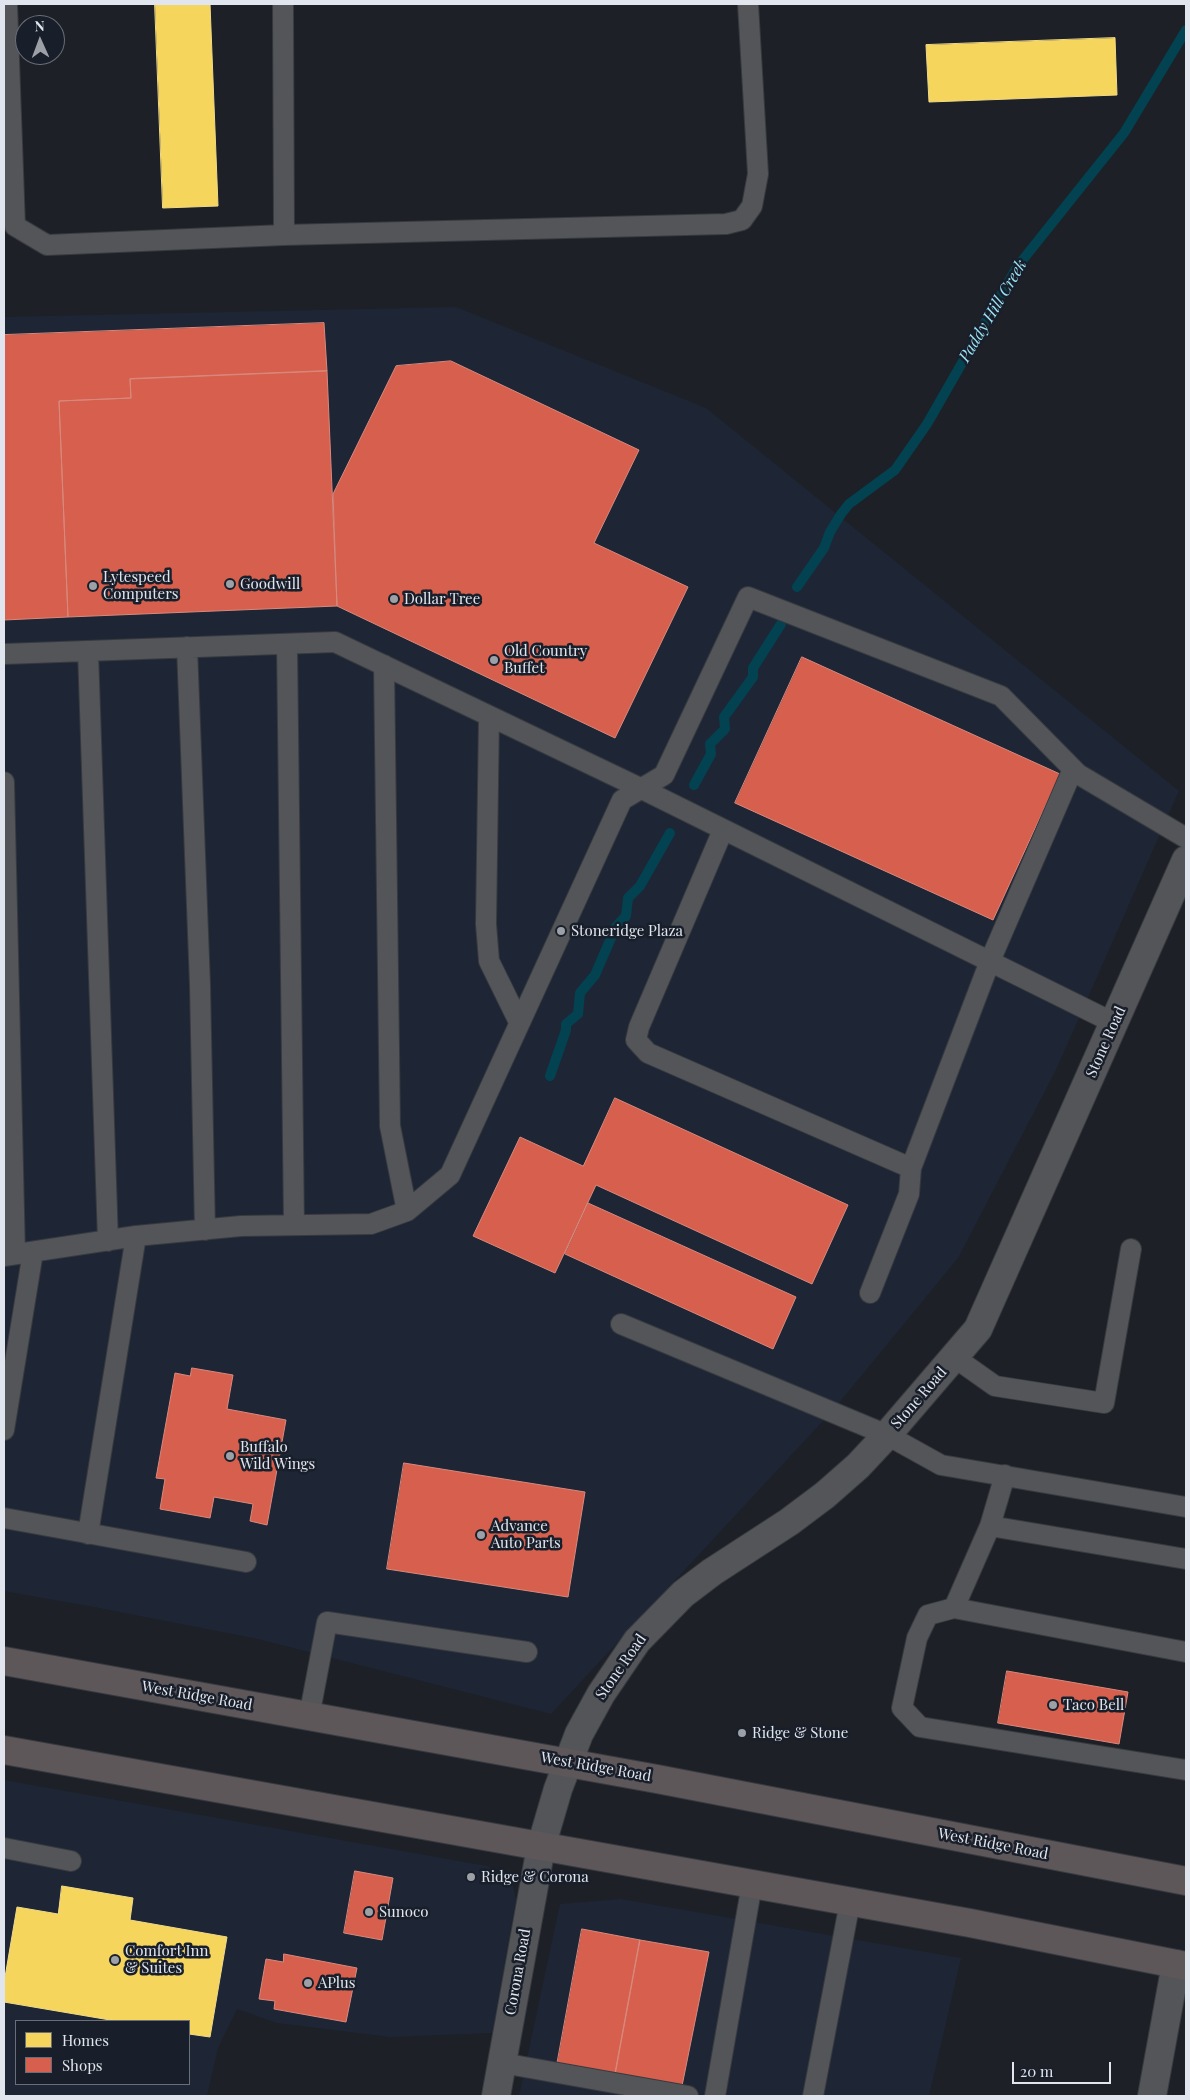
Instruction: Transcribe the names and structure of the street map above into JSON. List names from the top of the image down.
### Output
{
  "streets": {
    "highway": ["West Ridge Road"],
    "street": ["Stone Road", "Corona Road"]
  },
  "crossings": [
    ["Stone Road", "West Ridge Road"],
    ["Stone Road", "Corona Road"]
  ],
  "water": ["Paddy Hill Creek"],
  "places": [
    "Goodwill",
    "Lytespeed Computers",
    "Dollar Tree",
    "Old Country Buffet",
    "Stoneridge Plaza",
    "Buffalo Wild Wings",
    "Advance Auto Parts",
    "Taco Bell",
    "Ridge & Stone",
    "Ridge & Corona",
    "Sunoco",
    "Comfort Inn & Suites",
    "APlus"
  ],
  "legend": ["Homes", "Shops"],
  "scale_bar": "20 m",
  "north": "top"
}
